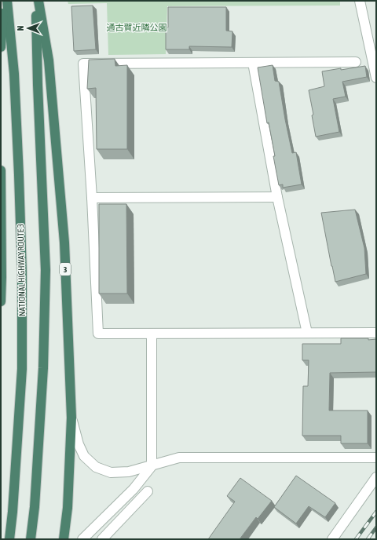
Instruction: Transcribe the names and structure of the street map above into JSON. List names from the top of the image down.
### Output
{
  "streets": {
    "highway": ["3", "NATIONAL HIGHWAY ROUTE 3"]
  },
  "parks": ["通古賀近隣公園"],
  "north": "left"
}
